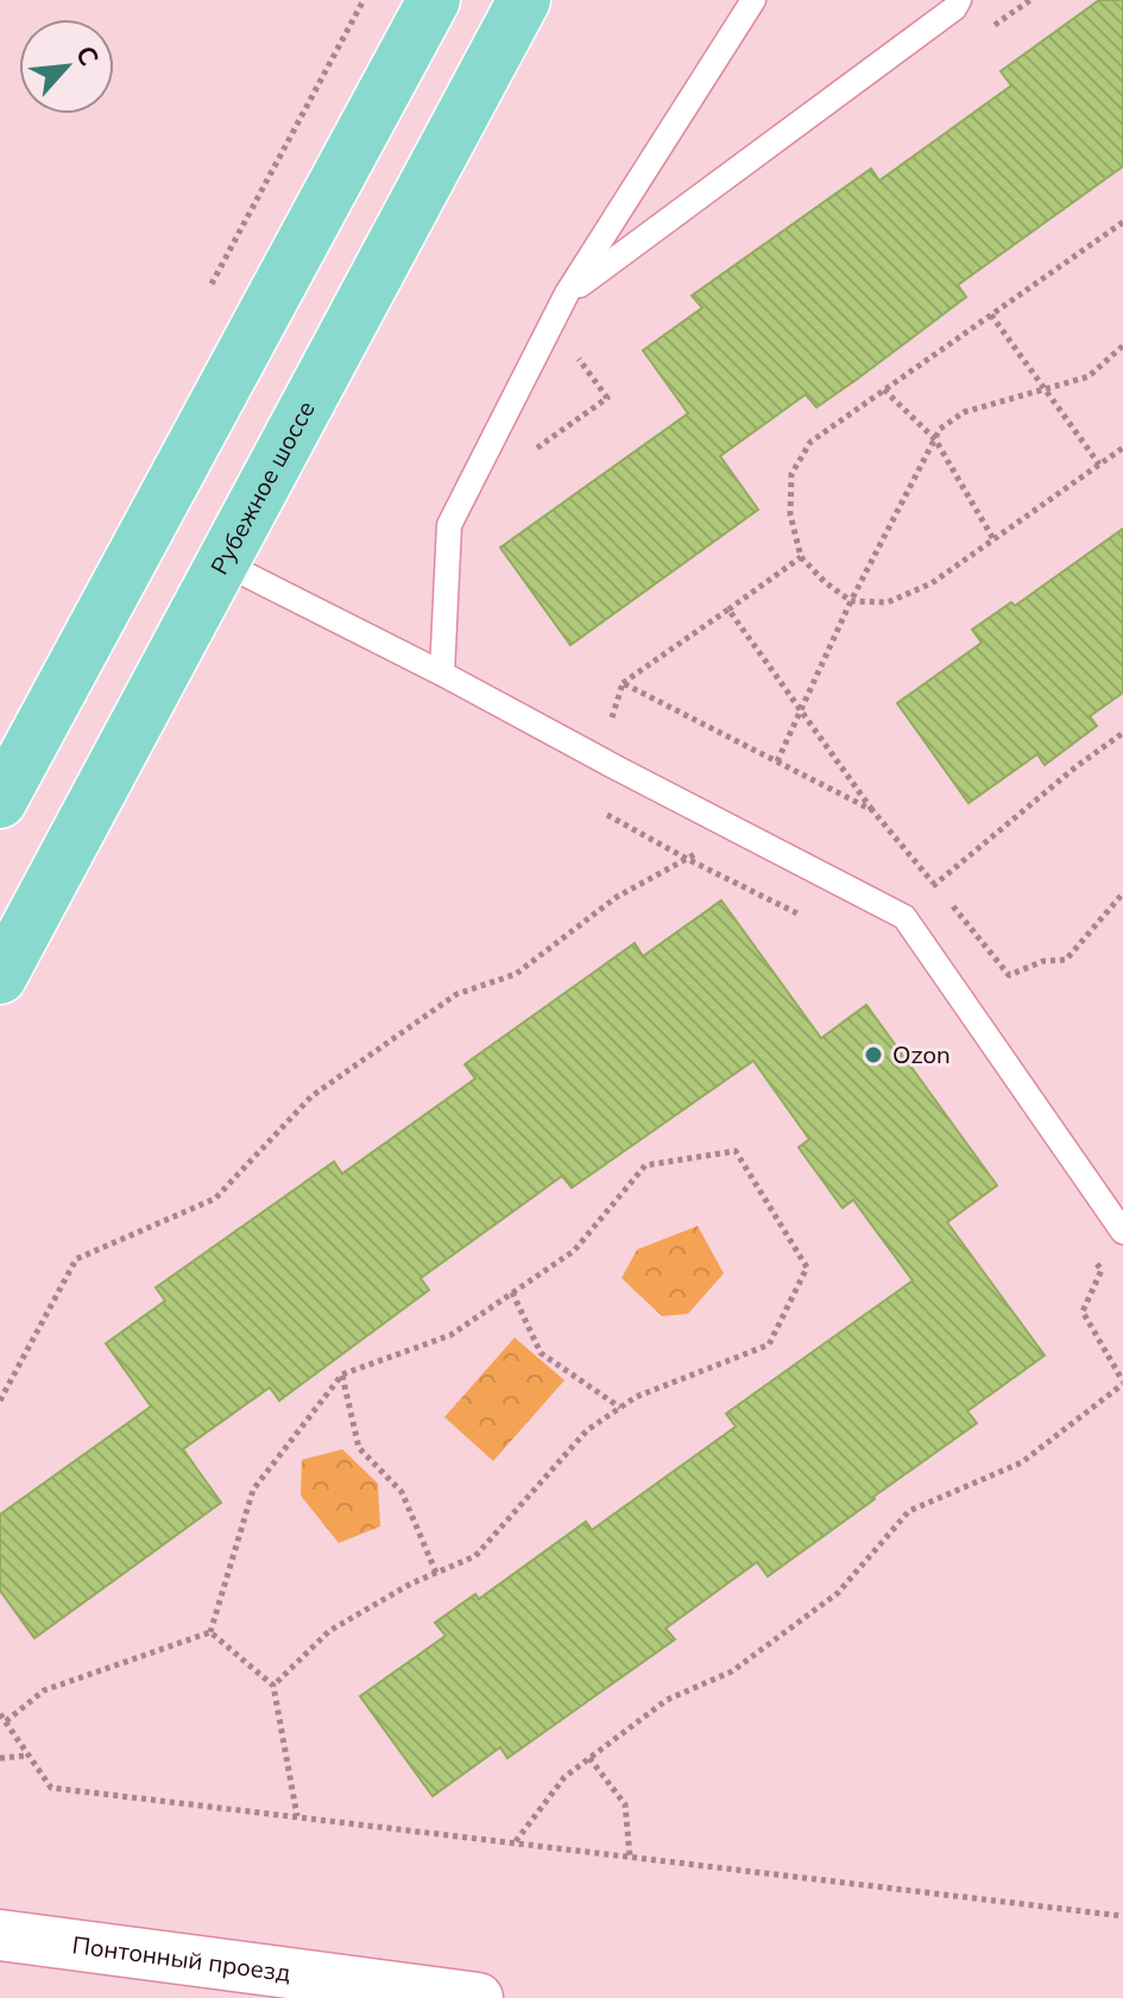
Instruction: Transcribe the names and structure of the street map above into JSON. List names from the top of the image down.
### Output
{
  "streets": {
    "main road": ["Рубежное шоссе"],
    "street": ["Понтонный проезд"]
  },
  "places": ["Ozon"],
  "north": "top right"
}
